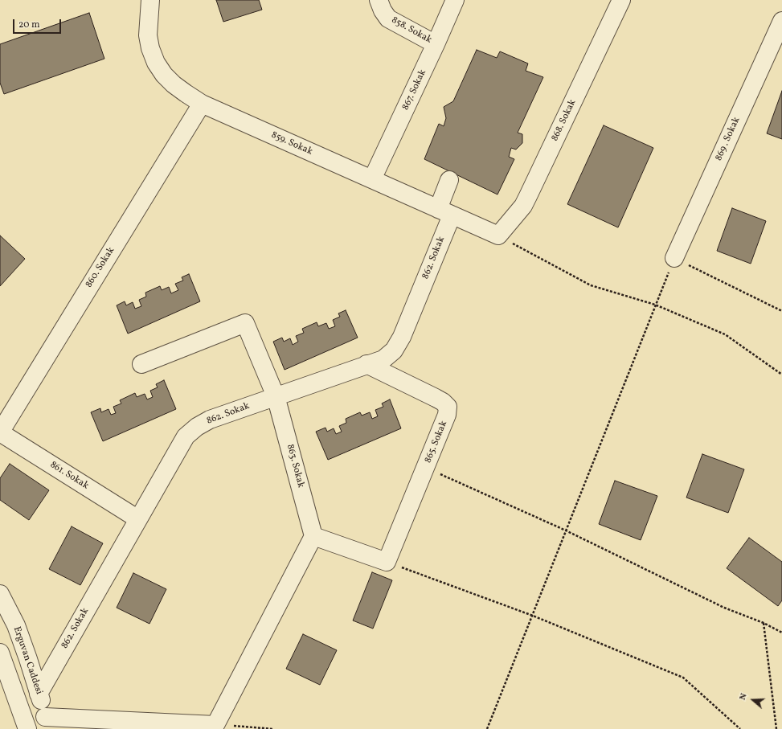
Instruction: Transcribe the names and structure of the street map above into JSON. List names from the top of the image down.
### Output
{
  "streets": {
    "street": [
      "858. Sokak",
      "867. Sokak",
      "868. Sokak",
      "869 . Sokak",
      "859. Sokak",
      "862. Sokak",
      "860. Sokak",
      "865. Sokak",
      "863. Sokak",
      "861. Sokak",
      "Erguvan Caddesi"
    ]
  },
  "crossings": [
    ["858. Sokak", "867. Sokak"],
    ["867. Sokak", "859. Sokak"],
    ["868. Sokak", "859. Sokak"],
    ["859. Sokak", "862. Sokak"],
    ["859. Sokak", "860. Sokak"],
    ["862. Sokak", "865. Sokak"],
    ["862. Sokak", "863. Sokak"],
    ["862. Sokak", "861. Sokak"],
    ["862. Sokak", "Erguvan Caddesi"],
    ["860. Sokak", "861. Sokak"]
  ],
  "scale_bar": "20 m",
  "north": "left"
}
